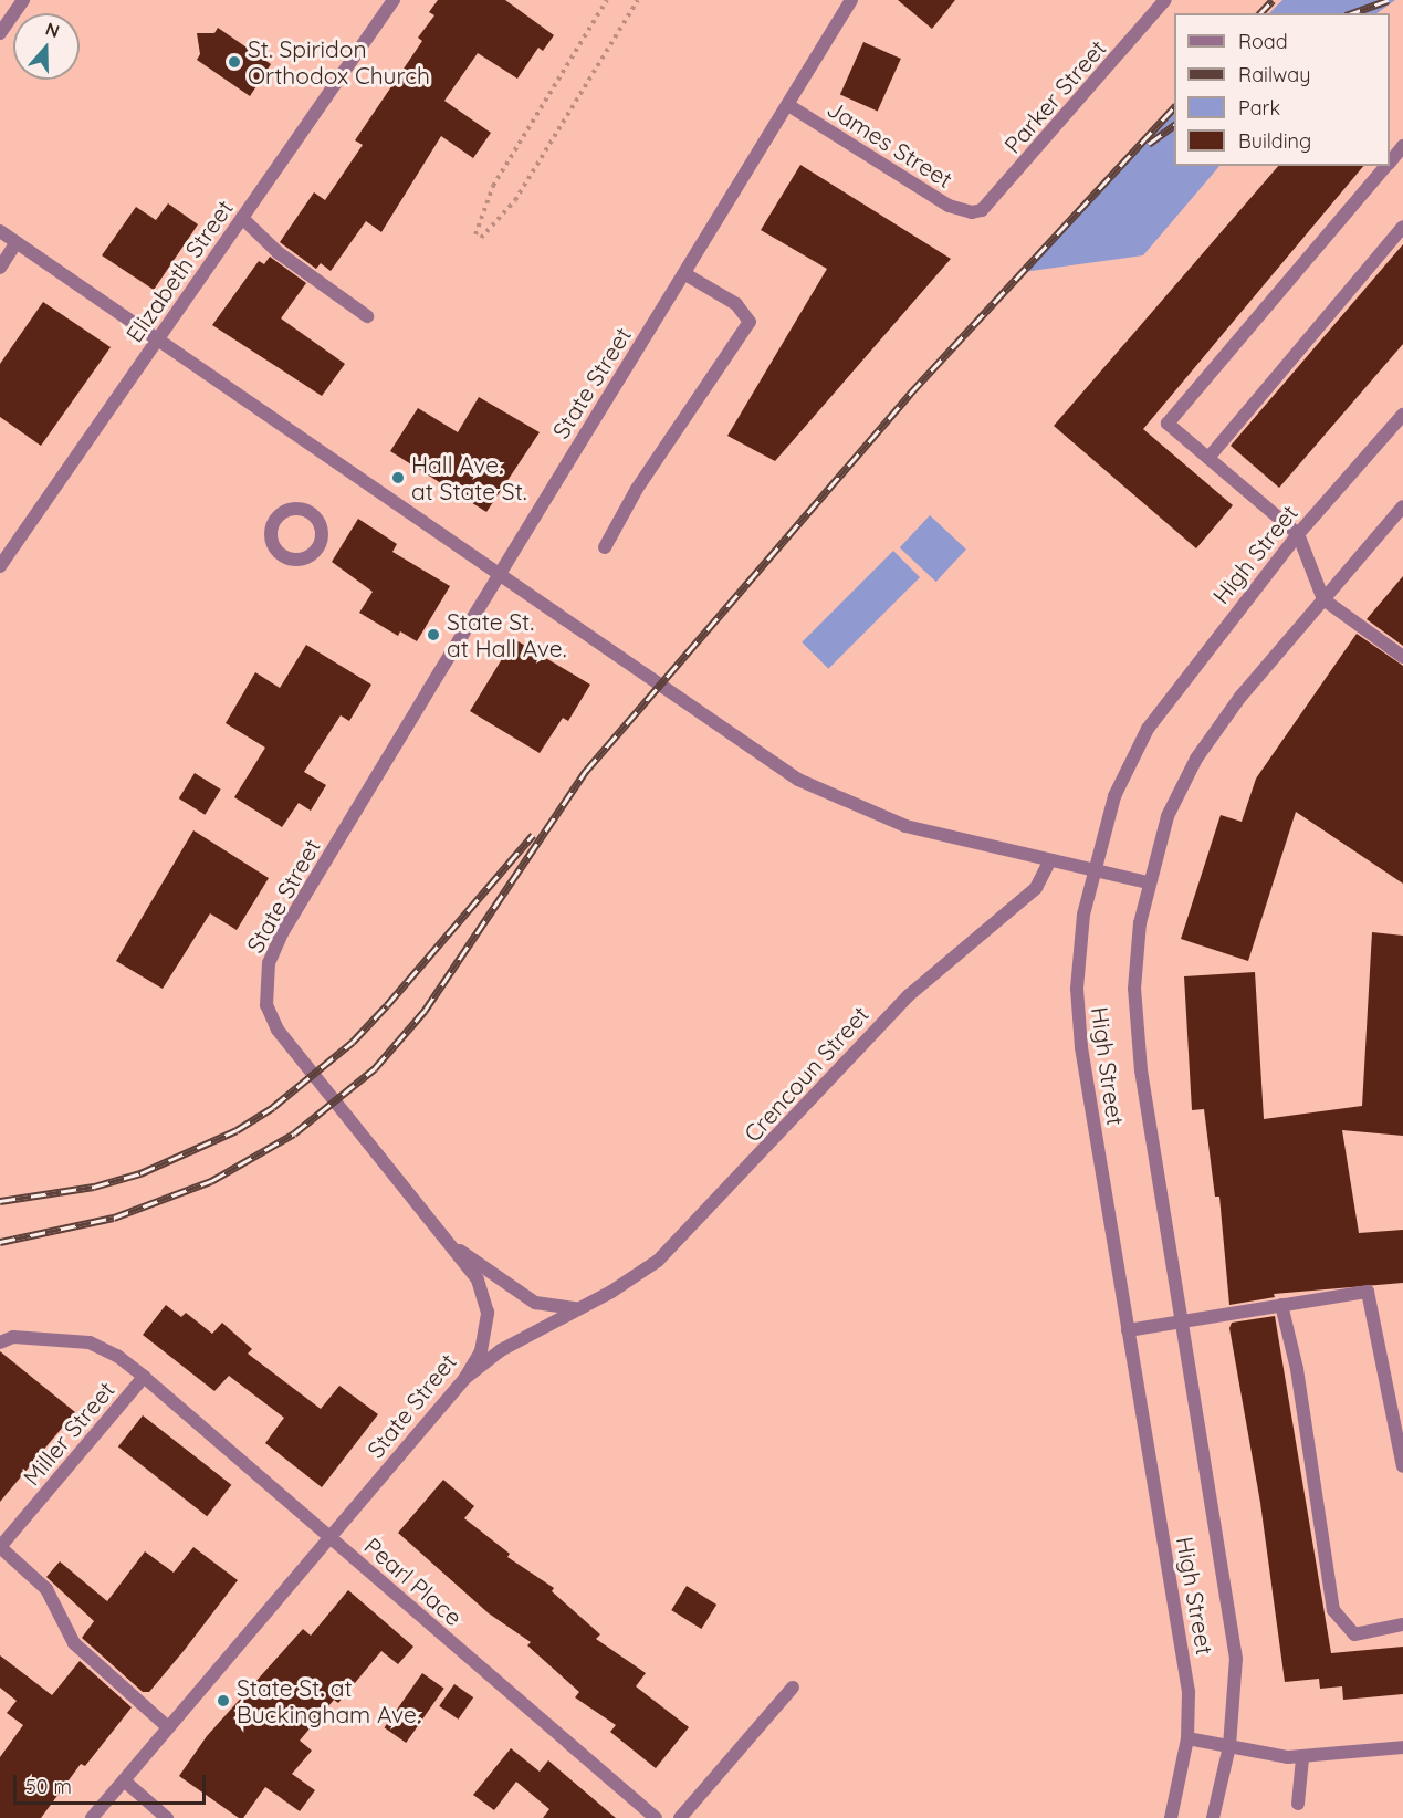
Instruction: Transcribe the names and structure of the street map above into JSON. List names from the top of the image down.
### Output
{
  "streets": {
    "street": [
      "Parker Street",
      "James Street",
      "Elizabeth Street",
      "State Street",
      "High Street",
      "Crencoun Street",
      "Miller Street",
      "Pearl Place"
    ]
  },
  "crossings": [
    ["Parker Street", "James Street"],
    ["James Street", "State Street"],
    ["State Street", "Crencoun Street"],
    ["State Street", "Pearl Place"],
    ["Miller Street", "Pearl Place"]
  ],
  "places": [
    "St. Spiridon Orthodox Church",
    "Hall Ave. at State St.",
    "State St. at Hall Ave.",
    "State St. at Buckingham Ave."
  ],
  "legend": [
    "Road",
    "Railway",
    "Park",
    "Building"
  ],
  "scale_bar": "50 m",
  "north": "top"
}
